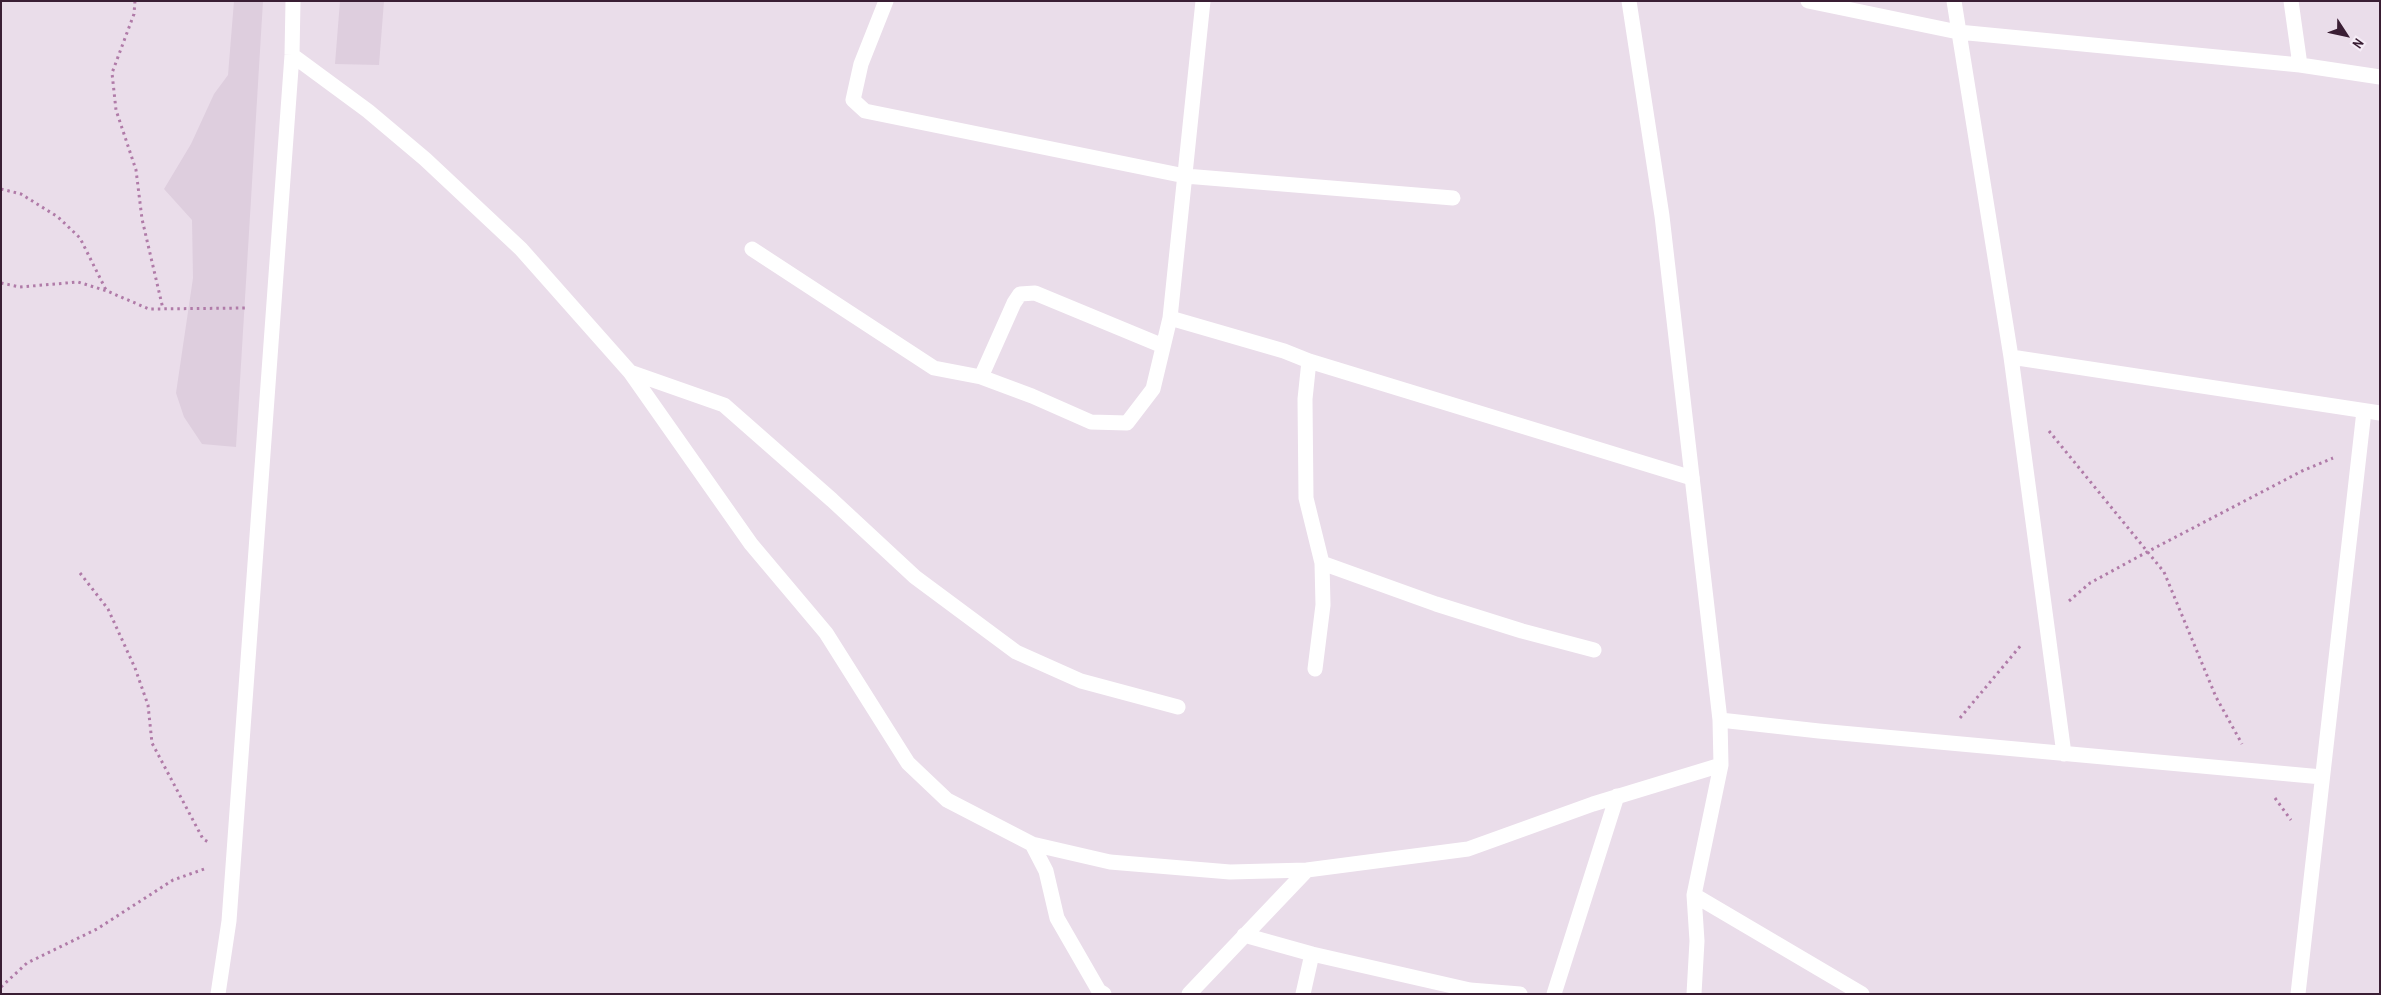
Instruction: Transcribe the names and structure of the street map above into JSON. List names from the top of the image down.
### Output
{
  "north": "bottom right"
}
